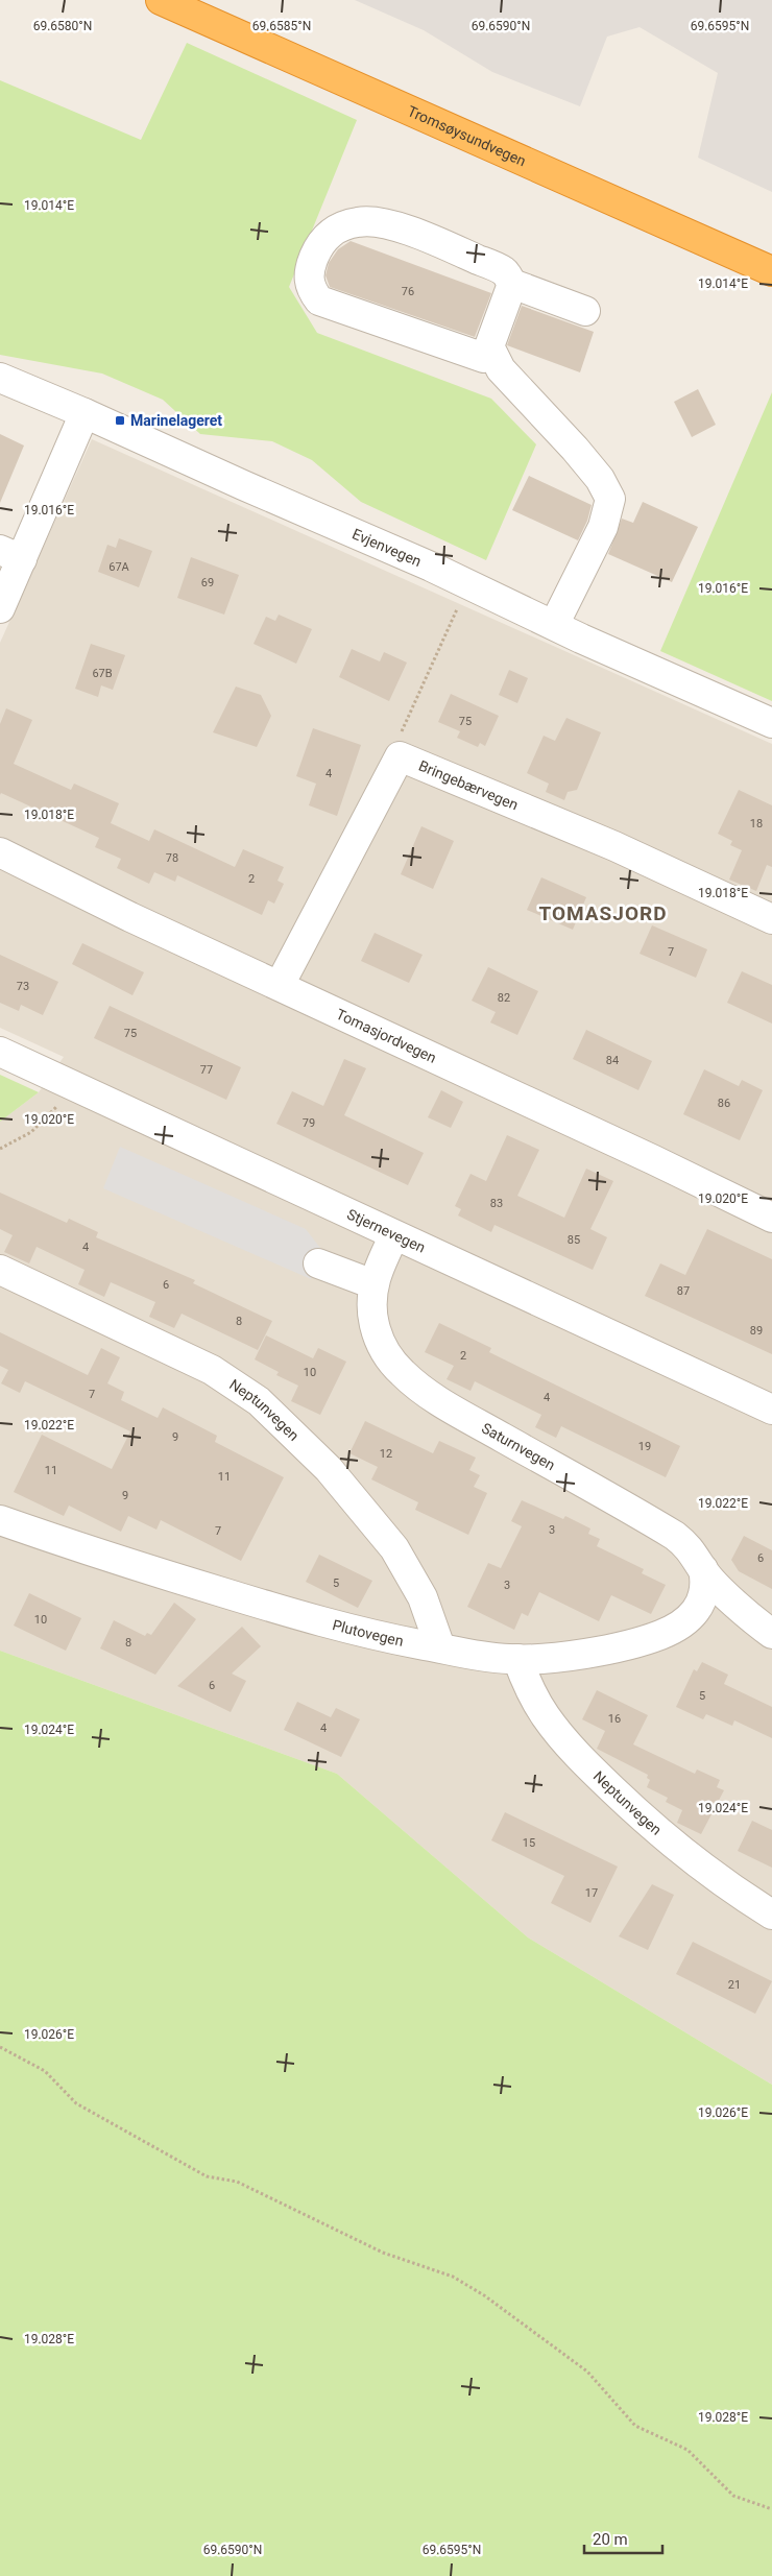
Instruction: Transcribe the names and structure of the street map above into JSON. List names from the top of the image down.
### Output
{
  "streets": {
    "highway": ["Tromsøysundvegen"],
    "street": [
      "Evjenvegen",
      "Bringebærvegen",
      "Tomasjordvegen",
      "Stjernevegen",
      "Neptunvegen",
      "Saturnvegen",
      "Plutovegen"
    ]
  },
  "crossings": [
    ["Bringebærvegen", "Tomasjordvegen"],
    ["Stjernevegen", "Saturnvegen"],
    ["Neptunvegen", "Plutovegen"],
    ["Saturnvegen", "Plutovegen"]
  ],
  "districts": ["TOMASJORD"],
  "places": {
    "transit": ["Marinelageret"]
  },
  "house_numbers": [
    "76",
    "67A",
    "69",
    "67B",
    "75",
    "4",
    "18",
    "78",
    "2",
    "7",
    "73",
    "82",
    "75",
    "84",
    "77",
    "86",
    "79",
    "83",
    "85",
    "4",
    "6",
    "87",
    "8",
    "89",
    "2",
    "10",
    "7",
    "4",
    "9",
    "19",
    "12",
    "11",
    "11",
    "9",
    "3",
    "7",
    "6",
    "5",
    "3",
    "10",
    "8",
    "6",
    "5",
    "16",
    "4",
    "15",
    "17",
    "21"
  ],
  "scale_bar": "20 m",
  "coordinates": [
    "69.6580°N",
    "69.6585°N",
    "69.6590°N",
    "69.6595°N",
    "19.014°E",
    "19.016°E",
    "19.018°E",
    "19.020°E",
    "19.022°E",
    "19.024°E",
    "19.026°E",
    "19.028°E"
  ]
}
